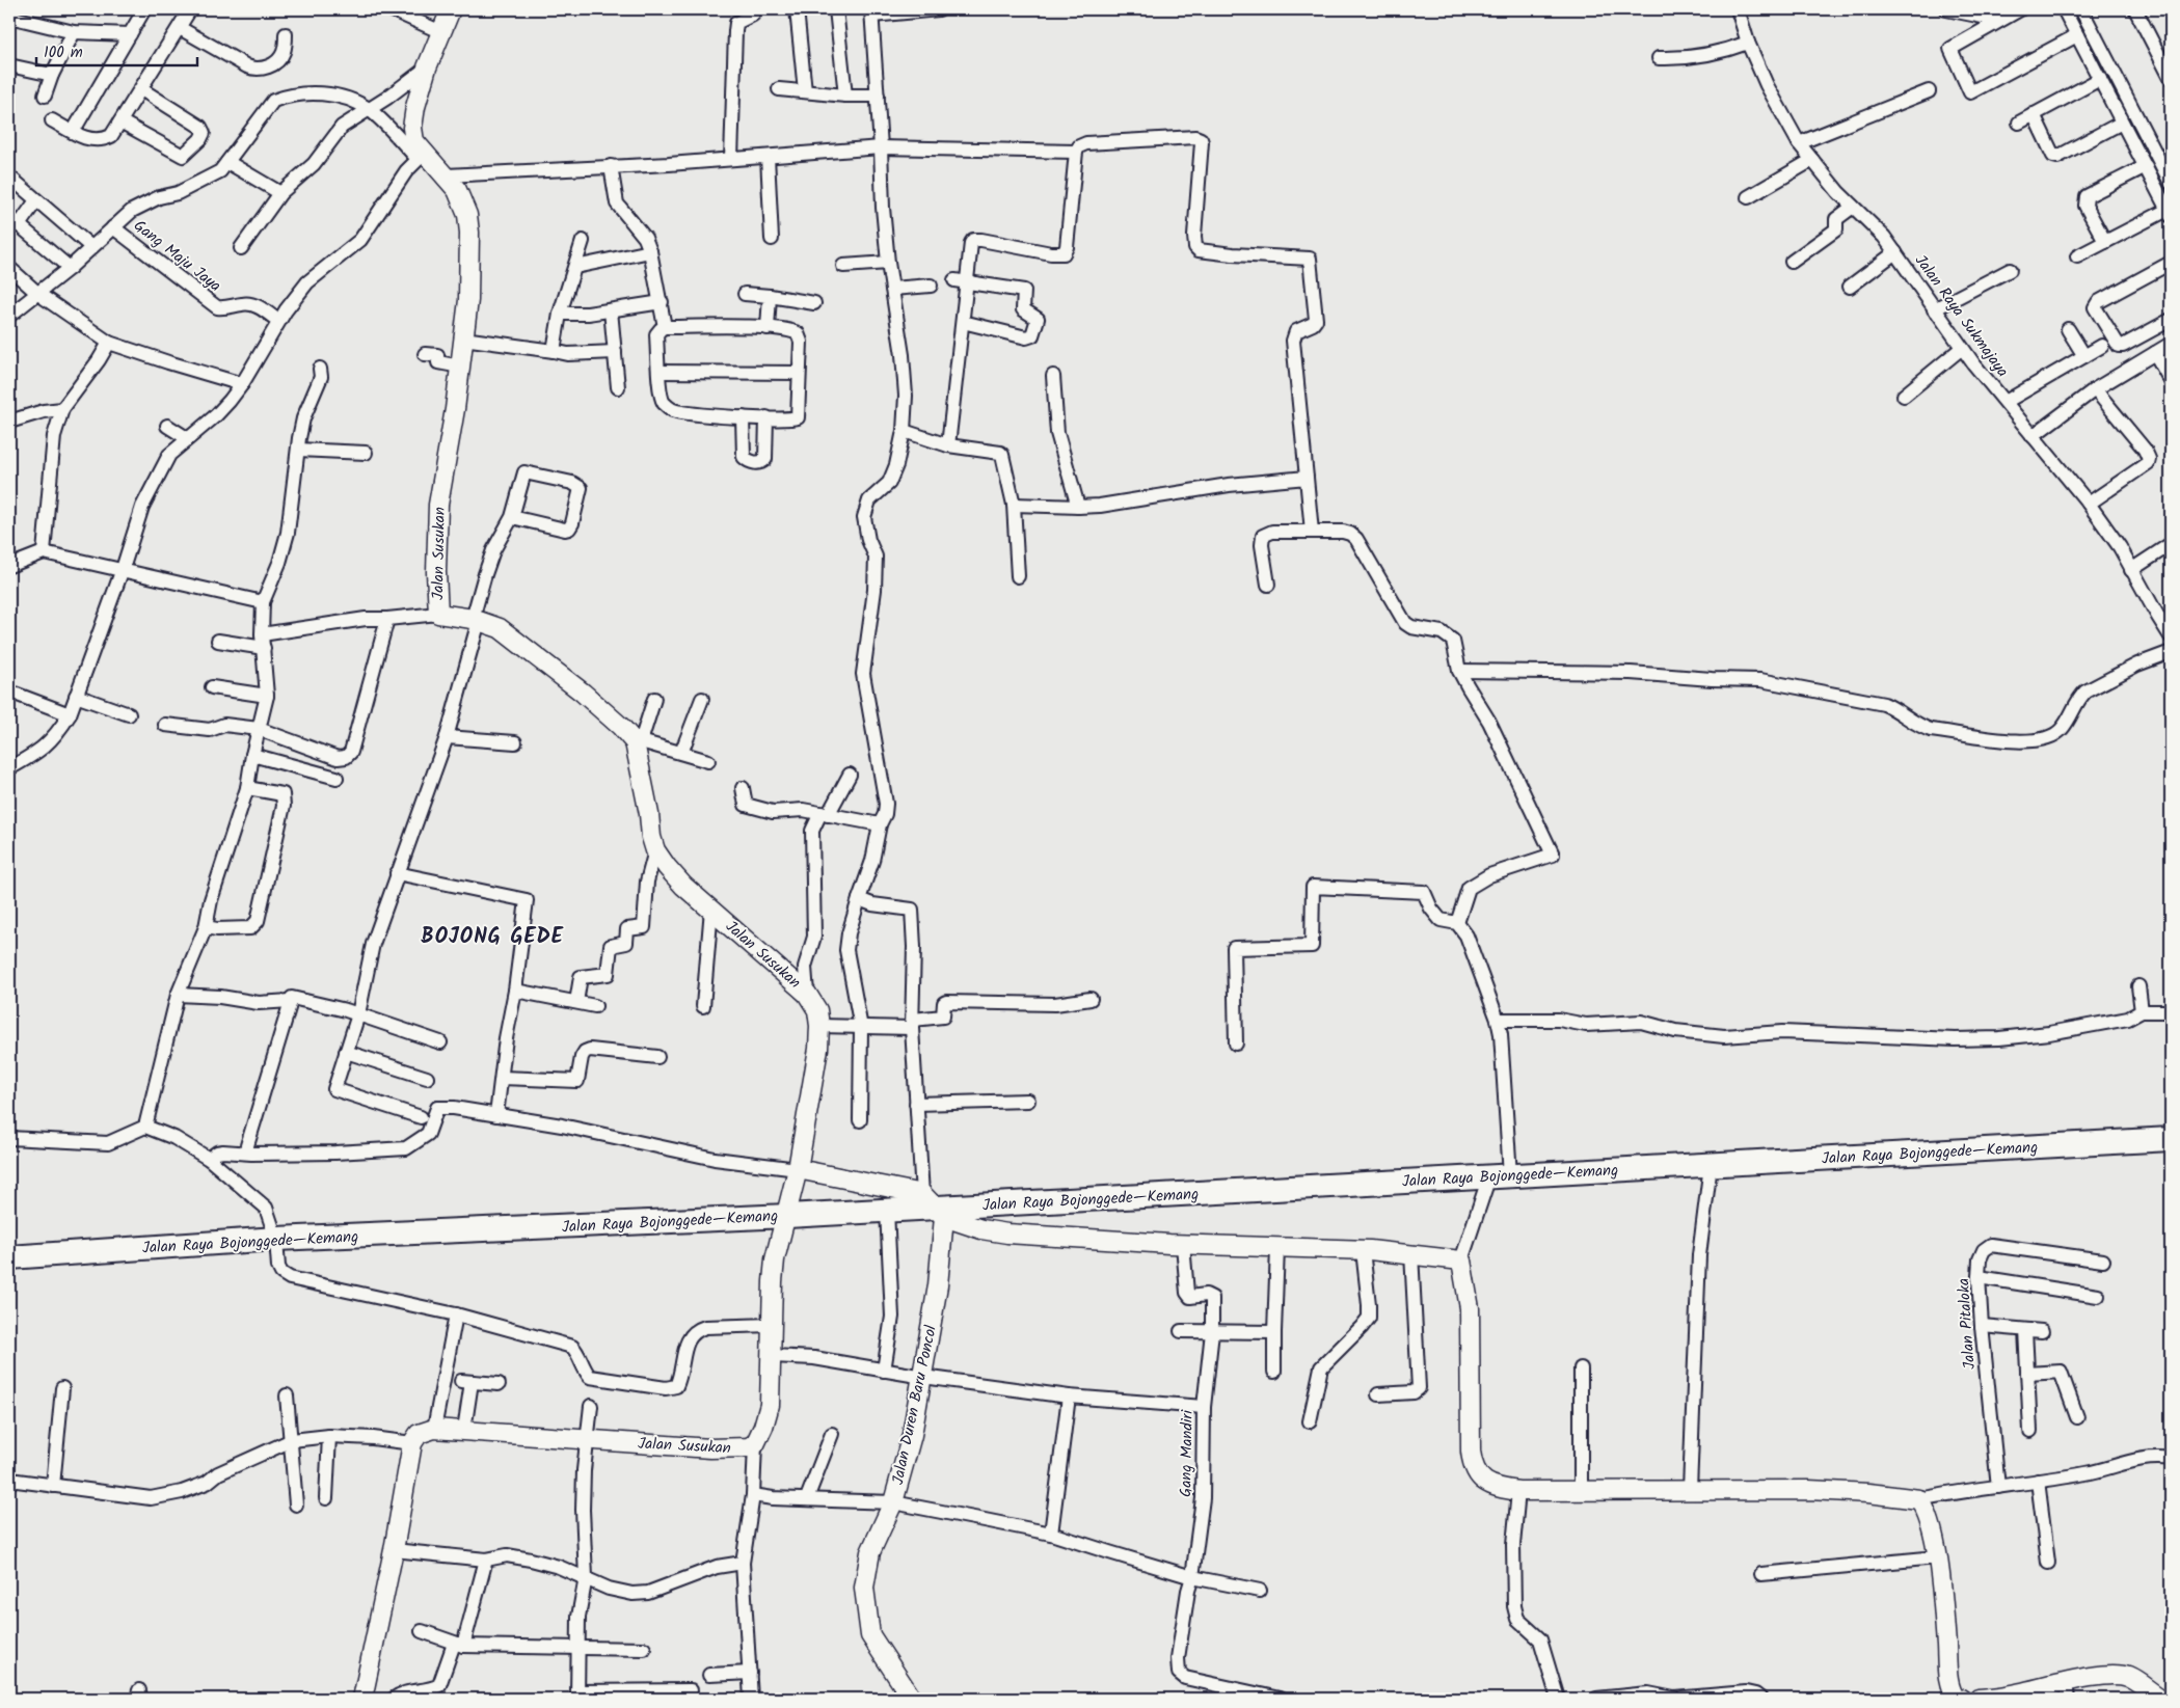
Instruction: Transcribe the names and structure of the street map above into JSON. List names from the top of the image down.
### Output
{
  "streets": {
    "highway": ["Jalan Raya Bojonggede—Kemang"],
    "street": [
      "Gang Maju Jaya",
      "Jalan Raya Sukmajaya",
      "Jalan Susukan",
      "Jalan Pitaloka",
      "Jalan Duren Baru Poncol",
      "Gang Mandiri"
    ]
  },
  "crossings": [
    ["Jalan Susukan", "Jalan Raya Bojonggede—Kemang"],
    ["Jalan Raya Bojonggede—Kemang", "Jalan Duren Baru Poncol"]
  ],
  "districts": ["BOJONG GEDE"],
  "scale_bar": "100 m"
}
